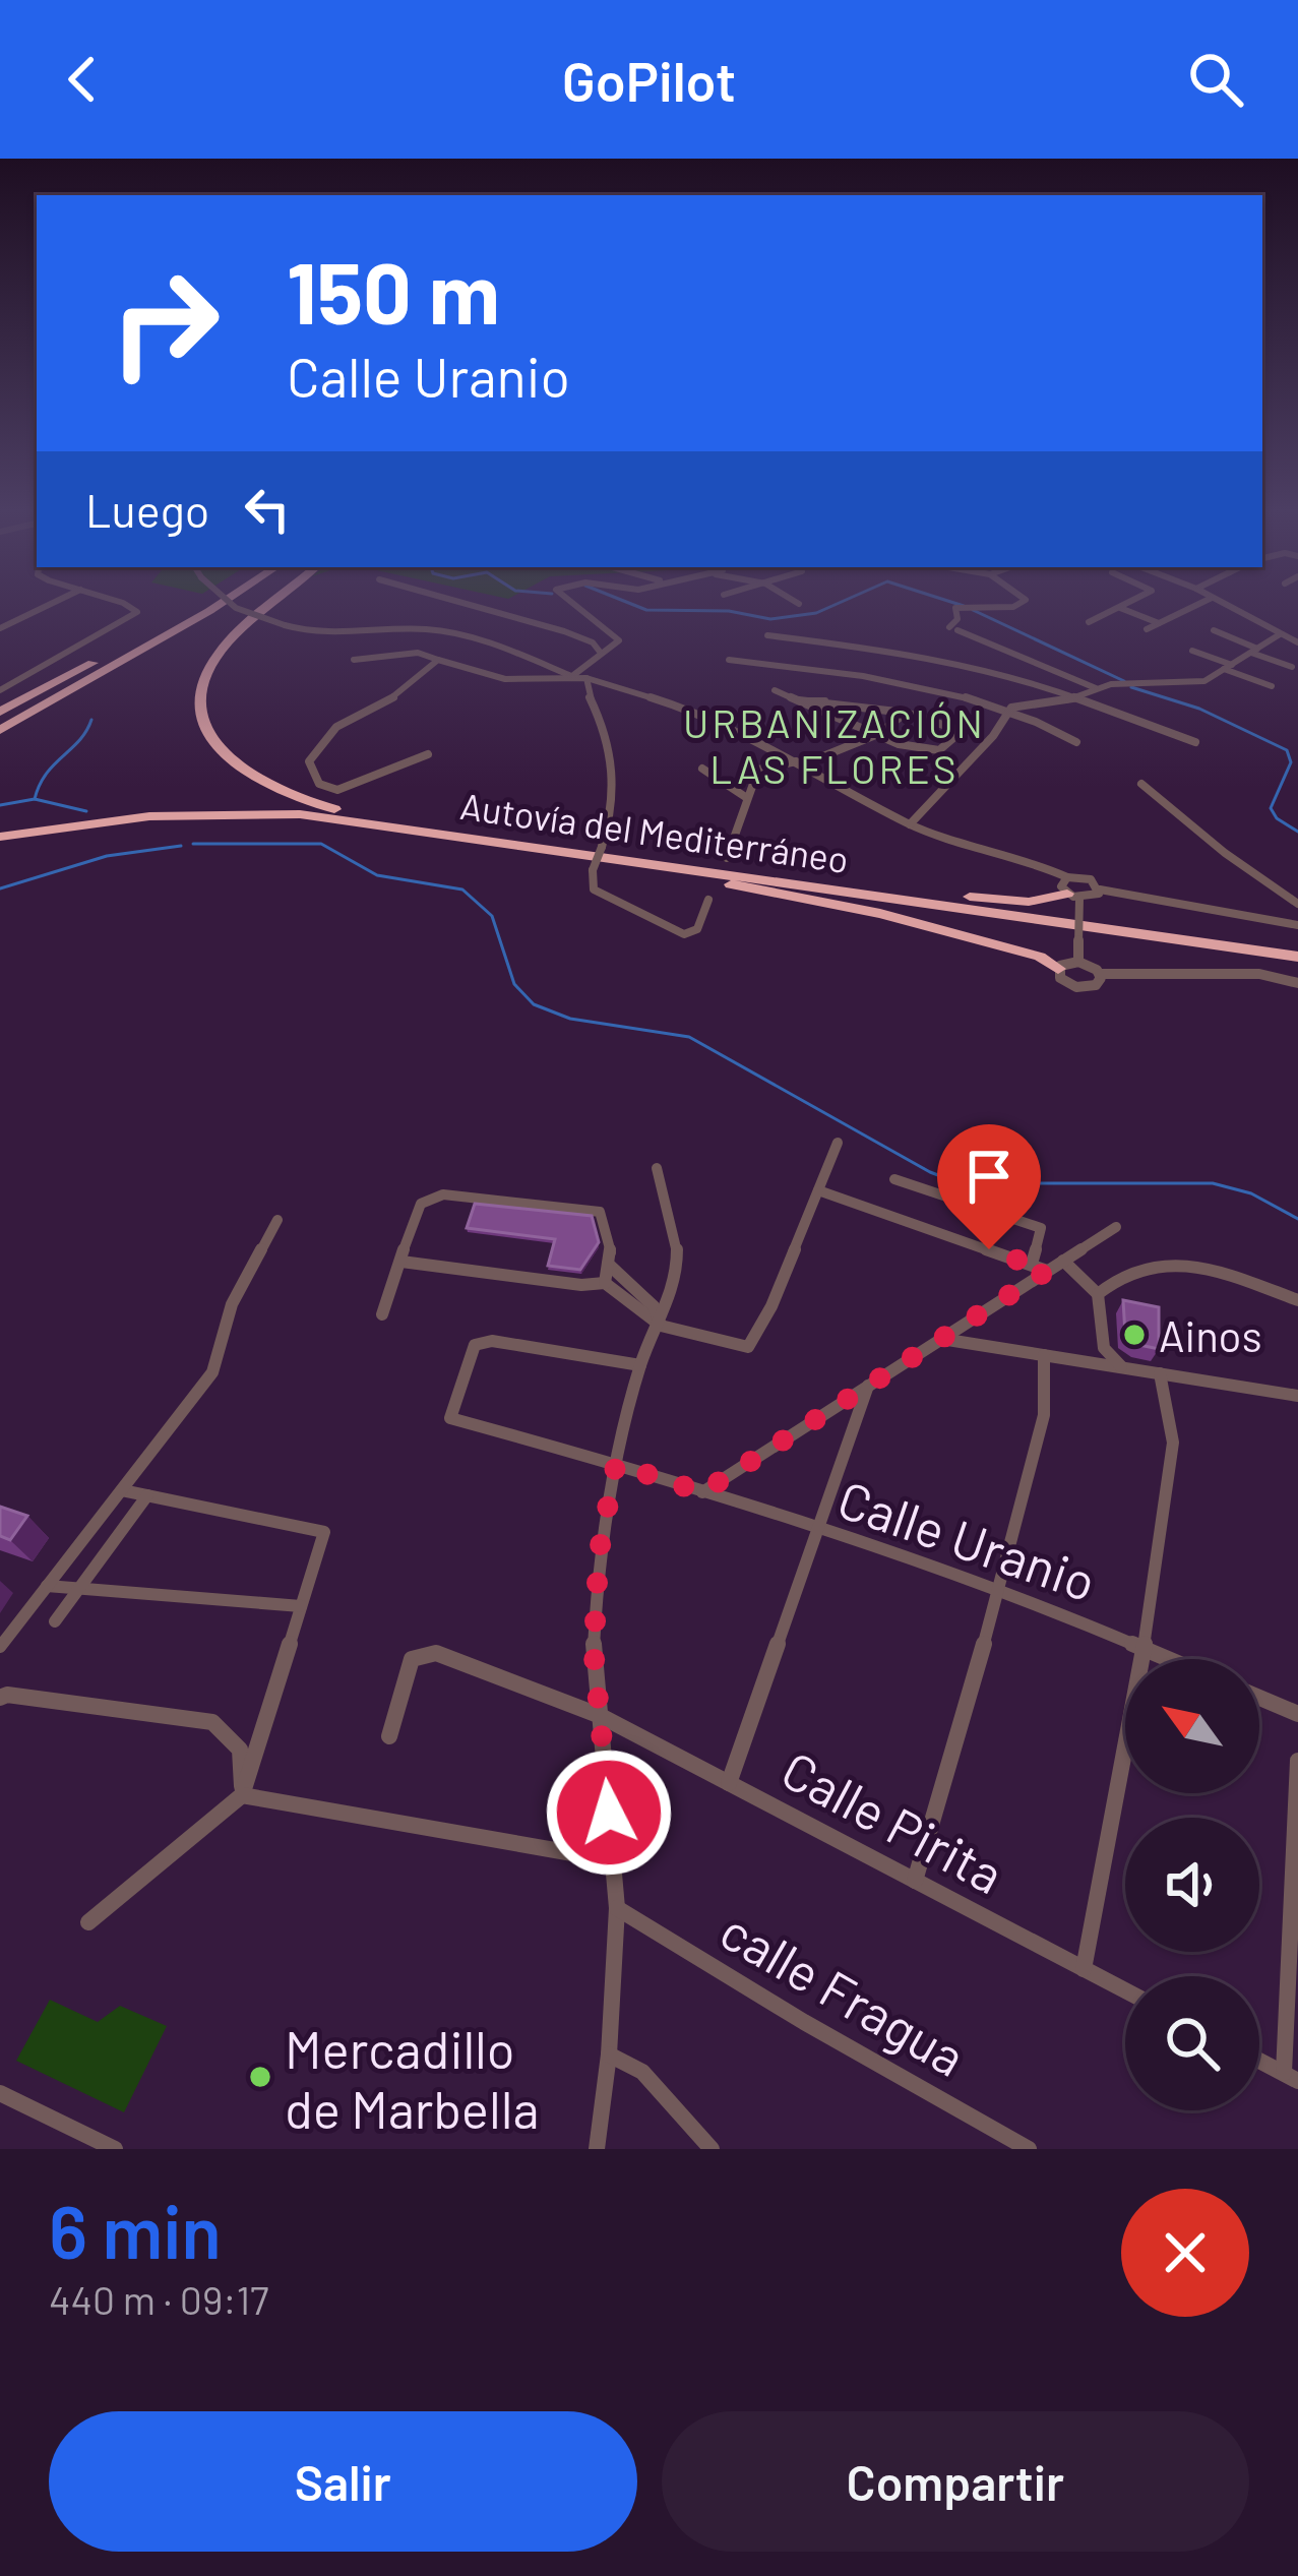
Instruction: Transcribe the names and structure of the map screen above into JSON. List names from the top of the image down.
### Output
{
  "streets": {
    "highway": ["Autovía del Mediterráneo"],
    "street": ["Calle Uranio", "Calle Pirita", "calle Fragua"]
  },
  "districts": ["URBANIZACIÓN LAS FLORES"],
  "places": ["Ainos", "Mercadillo de Marbella"],
  "north": "top left",
  "page": {
    "header": "GoPilot",
    "turn": ["150 m", "Calle Uranio"],
    "then": "Luego",
    "heading": ["6 min", "440 m · 09:17"],
    "buttons": ["Salir", "Compartir"]
  }
}
